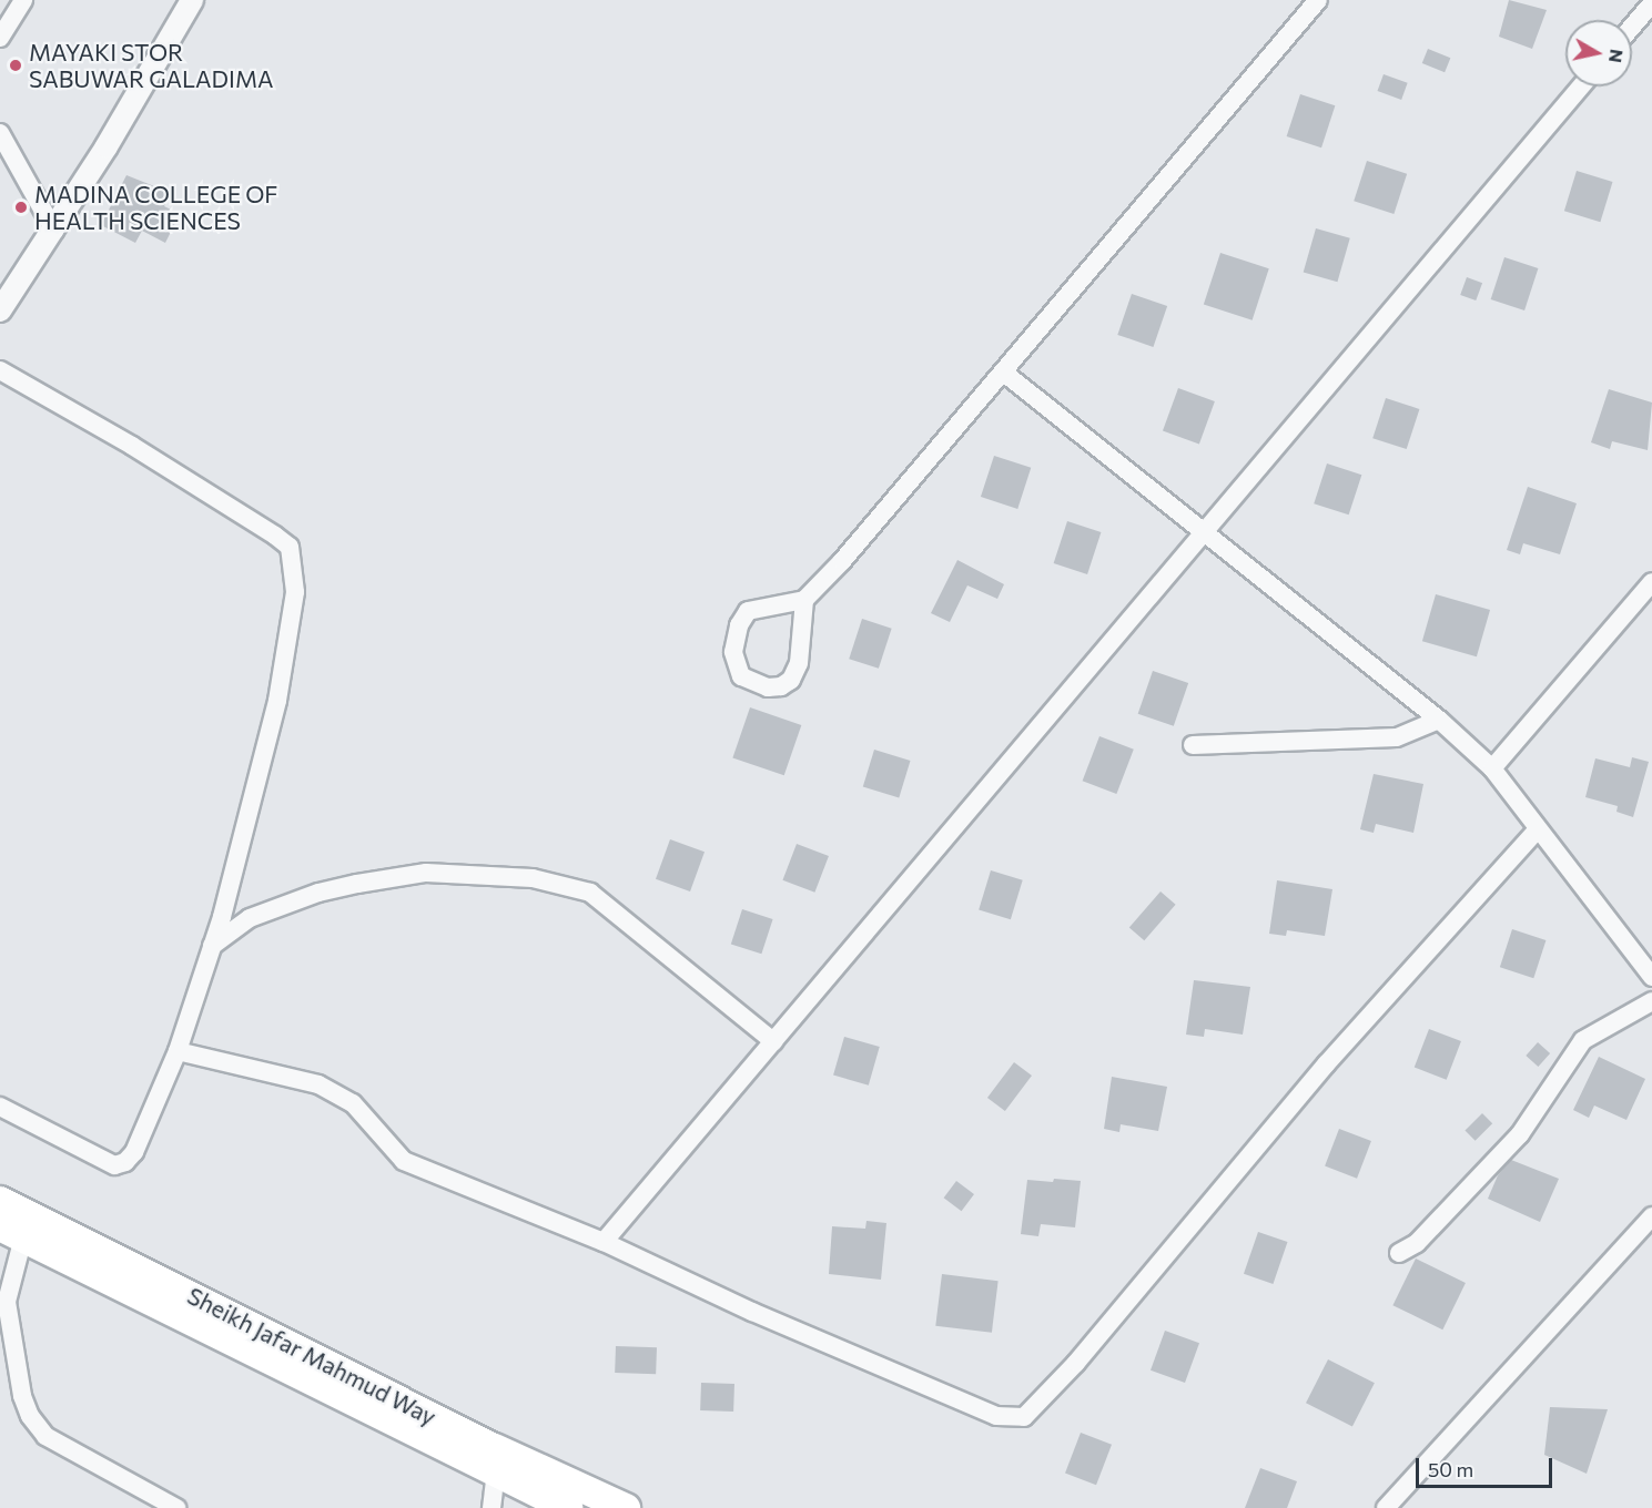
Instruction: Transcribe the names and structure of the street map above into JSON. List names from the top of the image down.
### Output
{
  "streets": {
    "main road": ["Sheikh Jafar Mahmud Way"]
  },
  "places": ["MAYAKI STOR SABUWAR GALADIMA", "MADINA COLLEGE OF HEALTH SCIENCES"],
  "scale_bar": "50 m",
  "north": "right"
}
